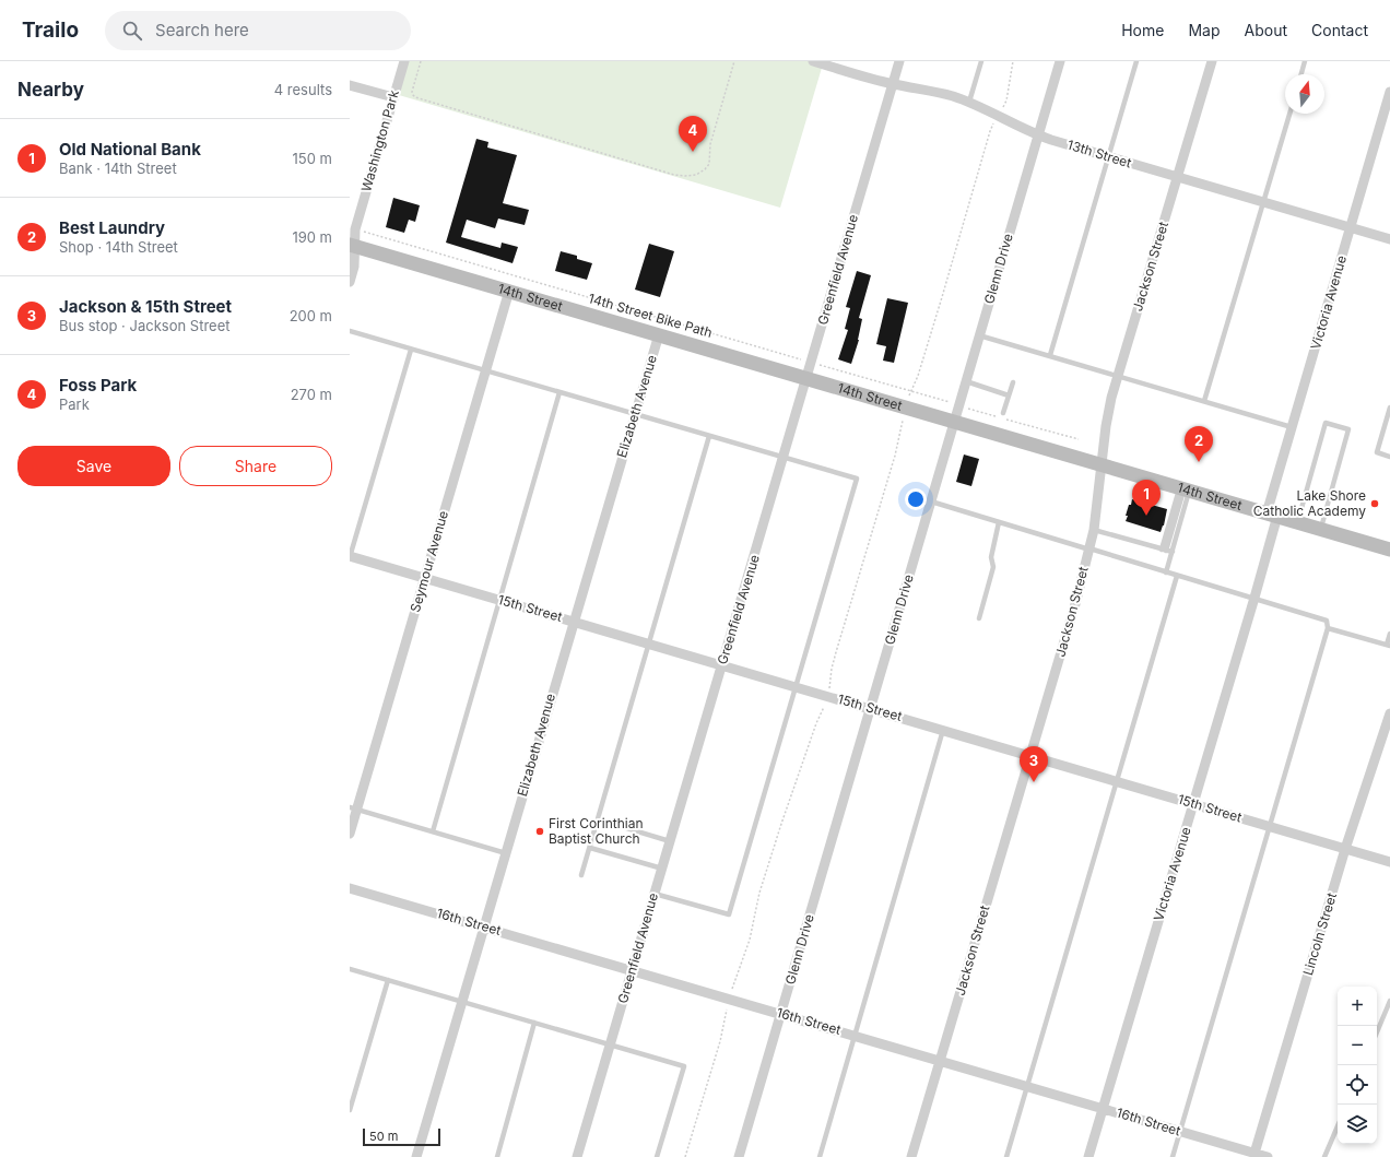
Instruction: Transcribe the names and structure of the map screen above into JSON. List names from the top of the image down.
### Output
{
  "streets": {
    "street": [
      "Washington Park",
      "13th Street",
      "Jackson Street",
      "Glenn Drive",
      "Greenfield Avenue",
      "14th Street",
      "Victoria Avenue",
      "Elizabeth Avenue",
      "Seymour Avenue",
      "15th Street",
      "16th Street",
      "Lincoln Street"
    ],
    "path": ["14th Street Bike Path"]
  },
  "crossings": [
    ["Washington Park", "14th Street"],
    ["Washington Park", "14th Street Bike Path"],
    ["13th Street", "Jackson Street"],
    ["13th Street", "Glenn Drive"],
    ["13th Street", "Greenfield Avenue"],
    ["13th Street", "Victoria Avenue"],
    ["Jackson Street", "14th Street"],
    ["Jackson Street", "15th Street"],
    ["Jackson Street", "16th Street"],
    ["Glenn Drive", "14th Street"],
    ["Glenn Drive", "15th Street"],
    ["Glenn Drive", "16th Street"],
    ["Greenfield Avenue", "14th Street"],
    ["Greenfield Avenue", "14th Street Bike Path"],
    ["Greenfield Avenue", "15th Street"],
    ["Greenfield Avenue", "16th Street"],
    ["14th Street", "Victoria Avenue"],
    ["14th Street", "Elizabeth Avenue"],
    ["14th Street", "Seymour Avenue"],
    ["Victoria Avenue", "15th Street"],
    ["Victoria Avenue", "16th Street"],
    ["Elizabeth Avenue", "15th Street"],
    ["Elizabeth Avenue", "16th Street"],
    ["Seymour Avenue", "15th Street"],
    ["15th Street", "Lincoln Street"],
    ["16th Street", "Lincoln Street"]
  ],
  "places": ["Lake Shore Catholic Academy", "First Corinthian Baptist Church"],
  "scale_bar": "50 m",
  "north": "top",
  "page": {
    "header": "Trailo",
    "search": "Search here",
    "nav": [
      "Home",
      "Map",
      "About",
      "Contact"
    ],
    "heading": ["Nearby", "4 results"],
    "pins": [
      "4",
      "2",
      "1",
      "3"
    ],
    "list": [
      {
        "mark": "1",
        "name": "Old National Bank",
        "note": "Bank · 14th Street",
        "value": "150 m"
      },
      {
        "mark": "2",
        "name": "Best Laundry",
        "note": "Shop · 14th Street",
        "value": "190 m"
      },
      {
        "mark": "3",
        "name": "Jackson & 15th Street",
        "note": "Bus stop · Jackson Street",
        "value": "200 m"
      },
      {
        "mark": "4",
        "name": "Foss Park",
        "note": "Park",
        "value": "270 m"
      }
    ],
    "buttons": ["Save", "Share"],
    "map_buttons": ["+", "−"],
    "scale": "50 m"
  }
}
